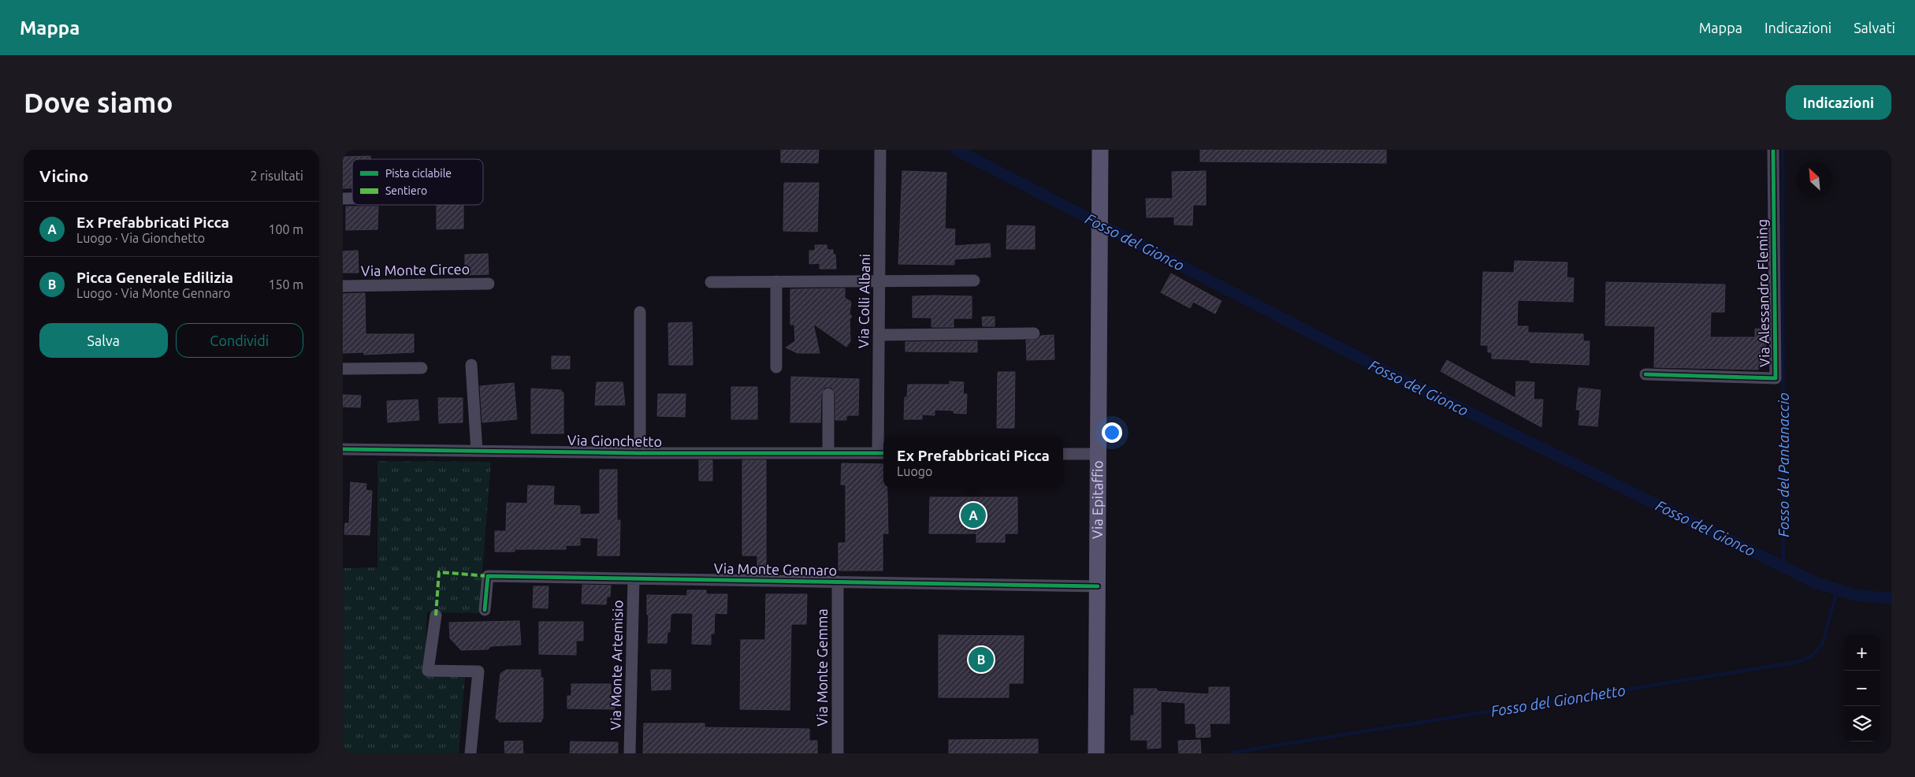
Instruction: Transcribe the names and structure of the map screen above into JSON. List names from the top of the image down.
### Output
{
  "streets": {
    "main road": ["Via Epitaffio"],
    "street": [
      "Via Monte Circeo",
      "Via Alessandro Fleming",
      "Via Colli Albani",
      "Via Gionchetto",
      "Via Monte Gennaro",
      "Via Monte Artemisio",
      "Via Monte Gemma"
    ]
  },
  "crossings": [
    ["Via Colli Albani", "Via Gionchetto"],
    ["Via Epitaffio", "Via Monte Gennaro"],
    ["Via Monte Gennaro", "Via Monte Artemisio"],
    ["Via Monte Gennaro", "Via Monte Gemma"]
  ],
  "water": ["Fosso del Gionco", "Fosso del Pantanaccio", "Fosso del Gionchetto"],
  "legend": ["Pista ciclabile", "Sentiero"],
  "north": "top left",
  "page": {
    "header": "Mappa",
    "nav": ["Mappa", "Indicazioni", "Salvati"],
    "buttons": [
      "Indicazioni",
      ["Salva", "Condividi"]
    ],
    "title": "Dove siamo",
    "heading": ["Vicino", "2 risultati"],
    "list": [
      {
        "mark": "A",
        "name": "Ex Prefabbricati Picca",
        "note": "Luogo · Via Gionchetto",
        "value": "100 m"
      },
      {
        "mark": "B",
        "name": "Picca Generale Edilizia",
        "note": "Luogo · Via Monte Gennaro",
        "value": "150 m"
      }
    ],
    "popup": ["Ex Prefabbricati Picca", "Luogo"],
    "pins": ["A", "B"],
    "map_buttons": ["+", "−"]
  }
}
